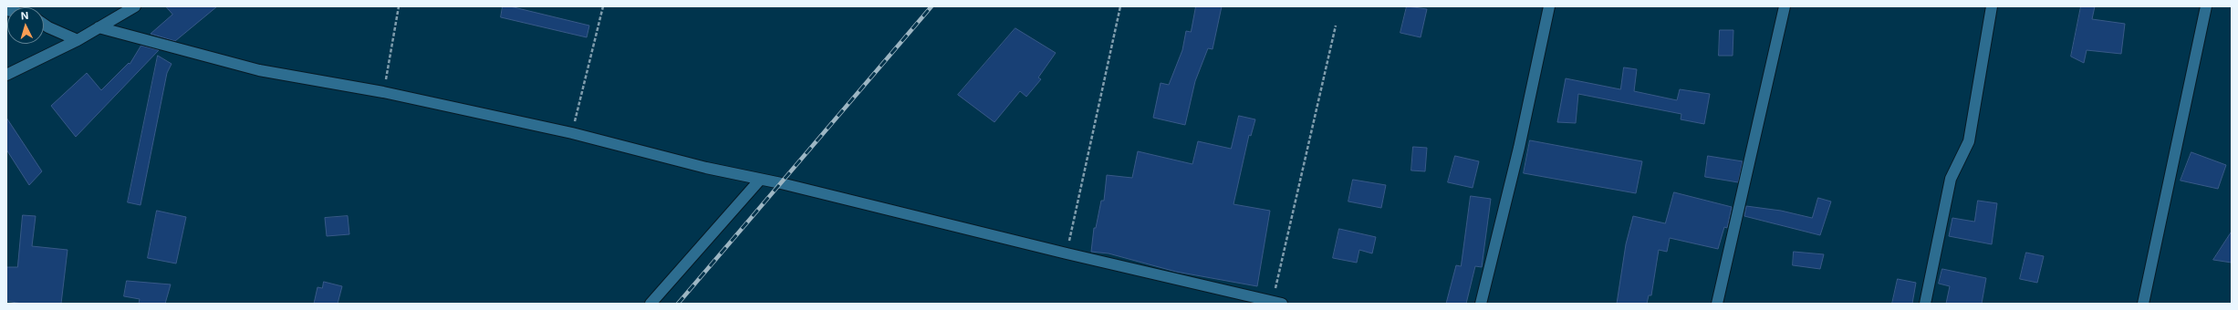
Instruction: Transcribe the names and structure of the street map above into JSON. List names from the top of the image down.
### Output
{
  "north": "top"
}
